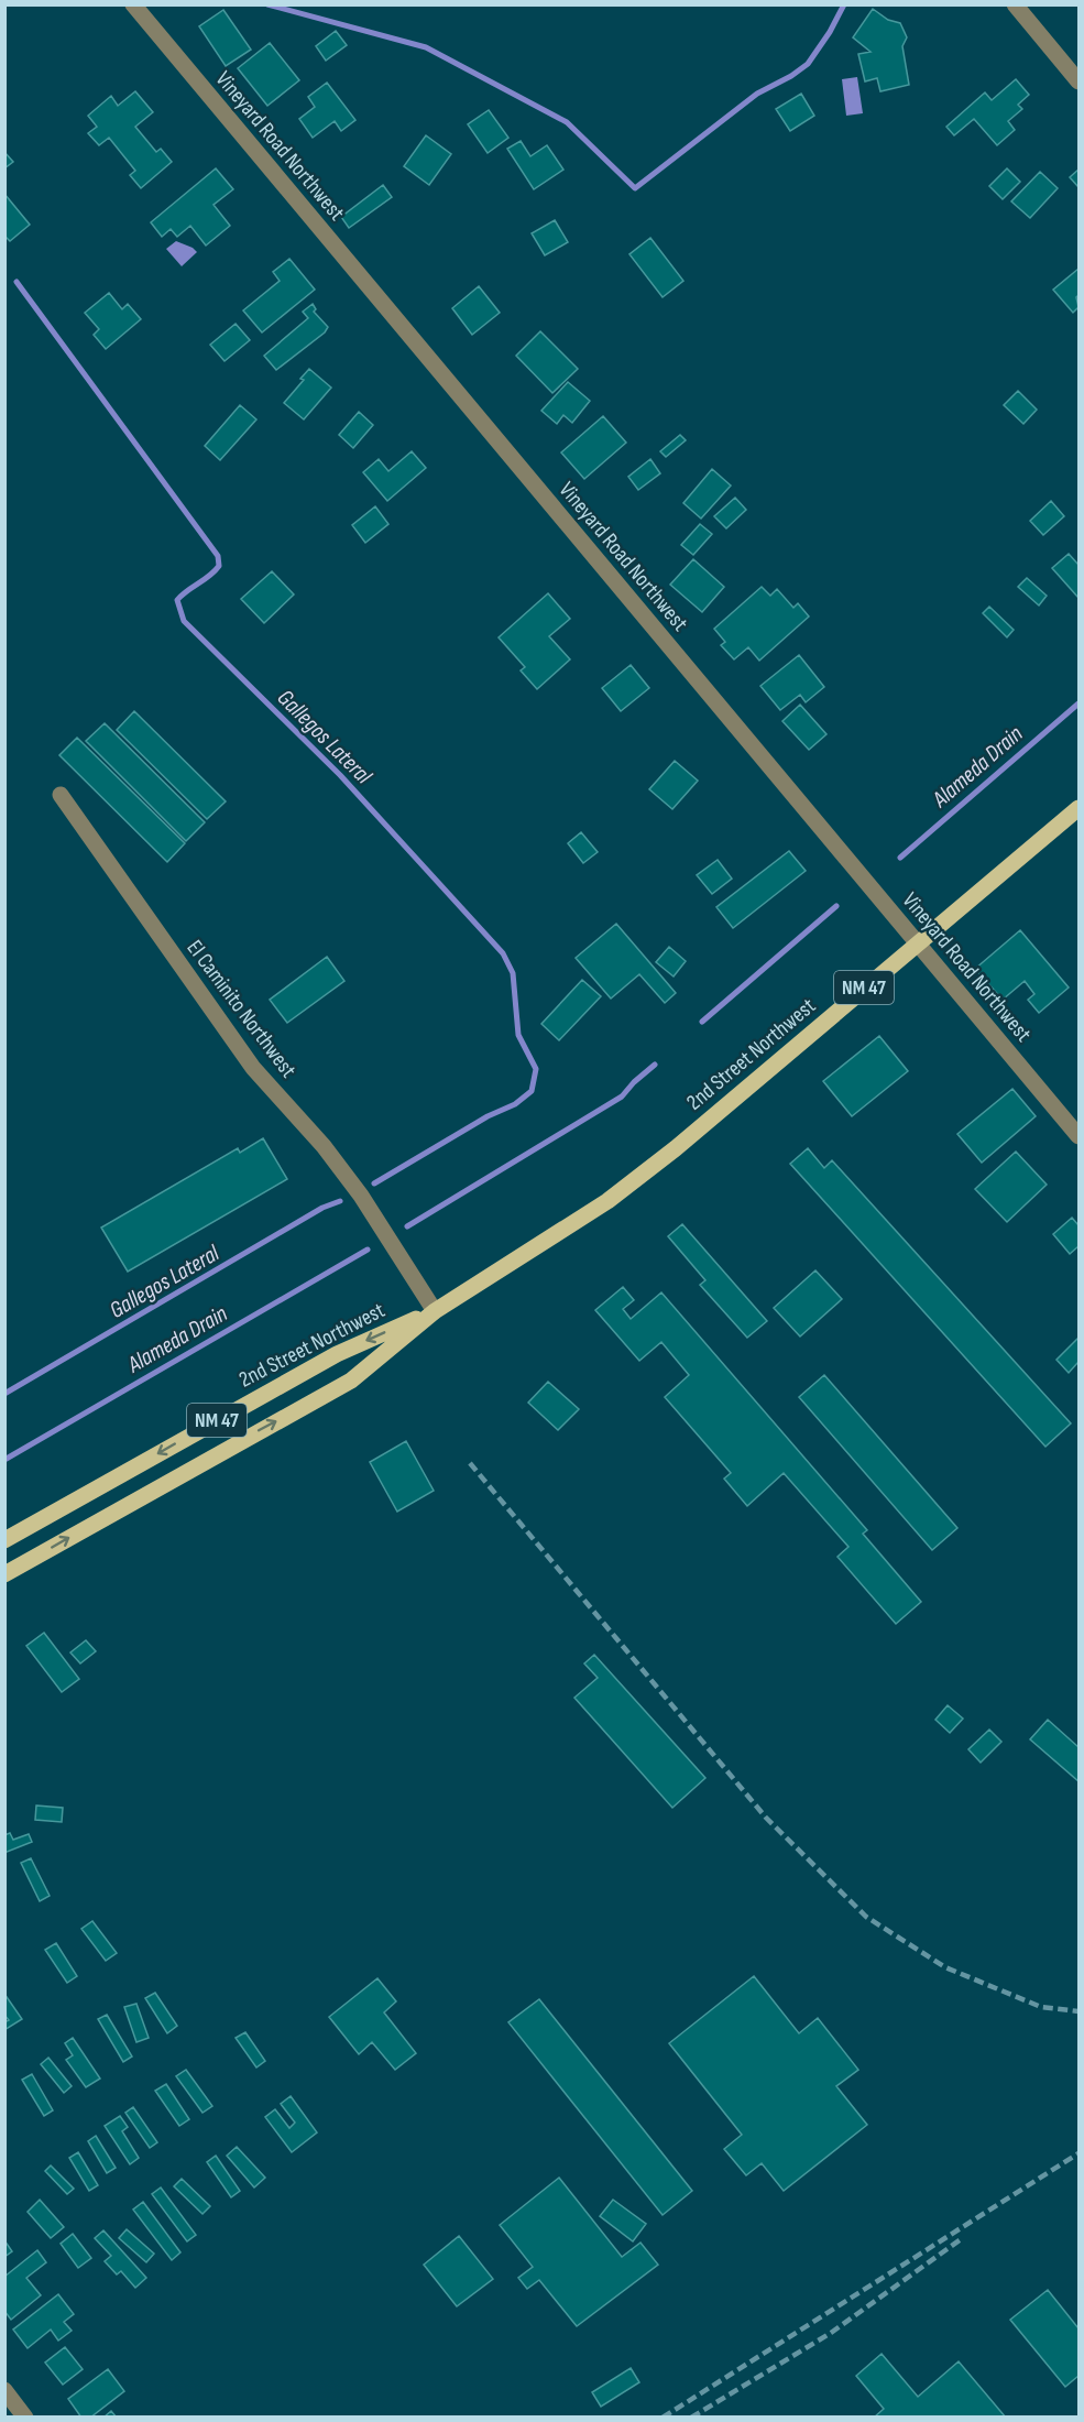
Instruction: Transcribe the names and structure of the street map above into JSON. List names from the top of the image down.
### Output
{
  "streets": {
    "main road": ["NM 47", "2nd Street Northwest"],
    "street": ["Vineyard Road Northwest", "El Caminito Northwest"]
  },
  "crossings": [
    ["Vineyard Road Northwest", "2nd Street Northwest"],
    ["El Caminito Northwest", "2nd Street Northwest"]
  ],
  "water": ["Gallegos Lateral", "Alameda Drain"]
}
